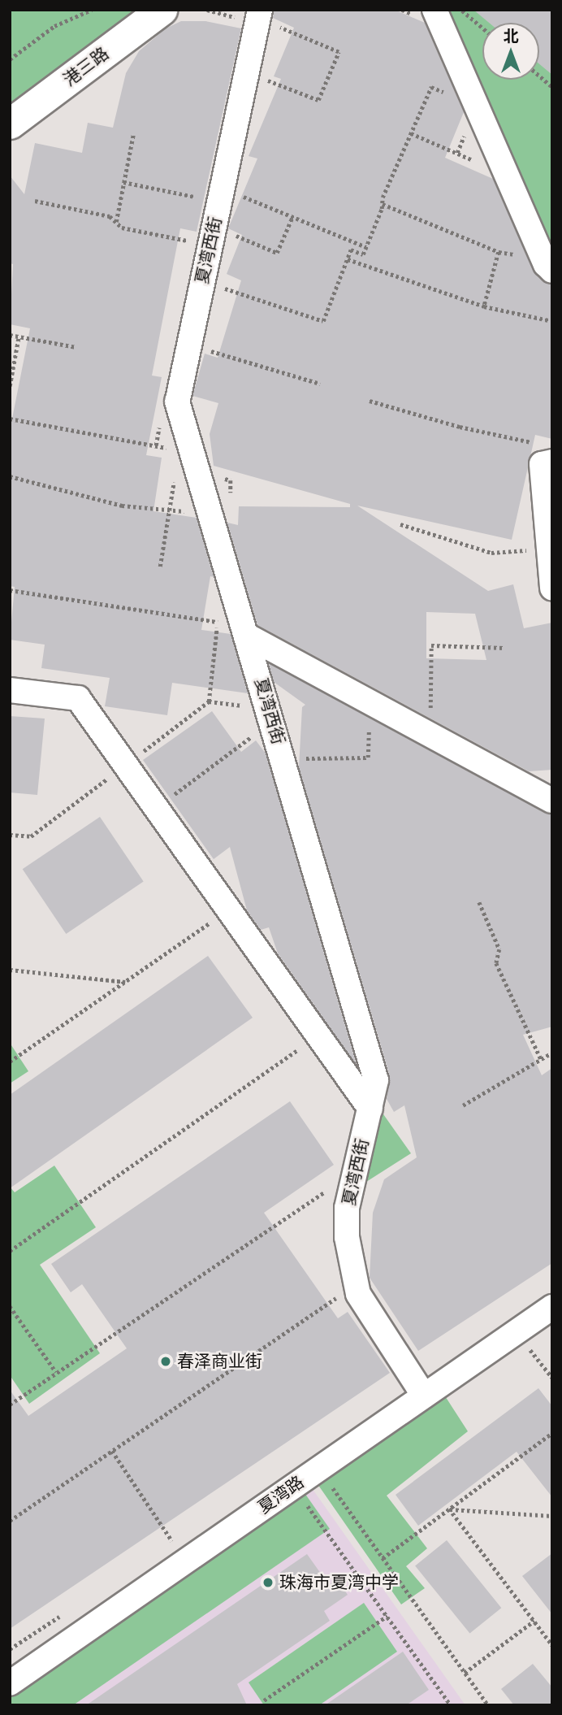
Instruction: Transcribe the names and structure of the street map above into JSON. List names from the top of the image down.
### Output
{
  "streets": {
    "main road": ["港三路"],
    "street": ["夏湾西街", "夏湾路"]
  },
  "crossings": [
    ["夏湾西街", "夏湾路"]
  ],
  "places": ["春泽商业街", "珠海市夏湾中学"],
  "north": "top"
}
